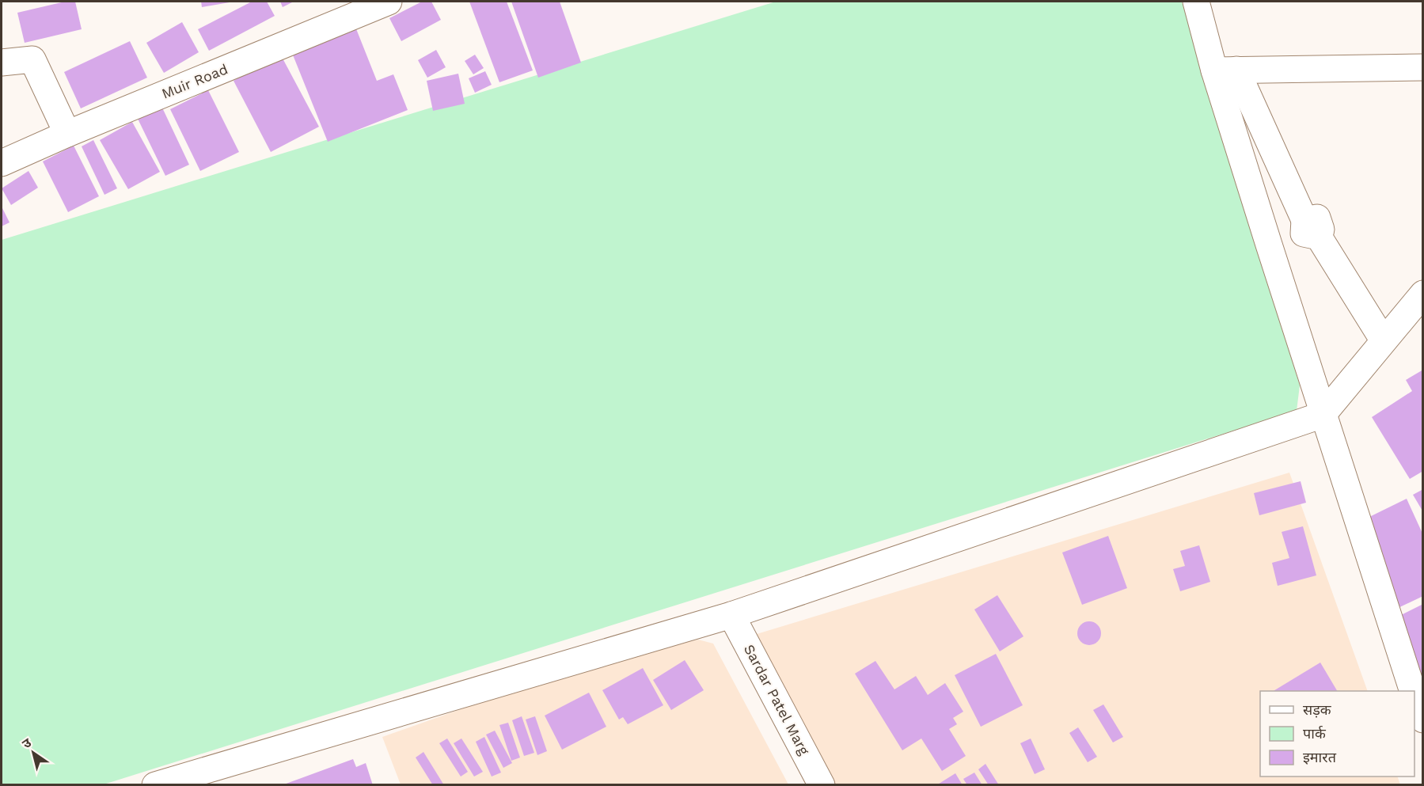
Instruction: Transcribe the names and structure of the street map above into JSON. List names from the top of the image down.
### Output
{
  "streets": {
    "street": ["Muir Road", "Sardar Patel Marg"]
  },
  "legend": ["सड़क", "पार्क", "इमारत"],
  "north": "top left"
}
